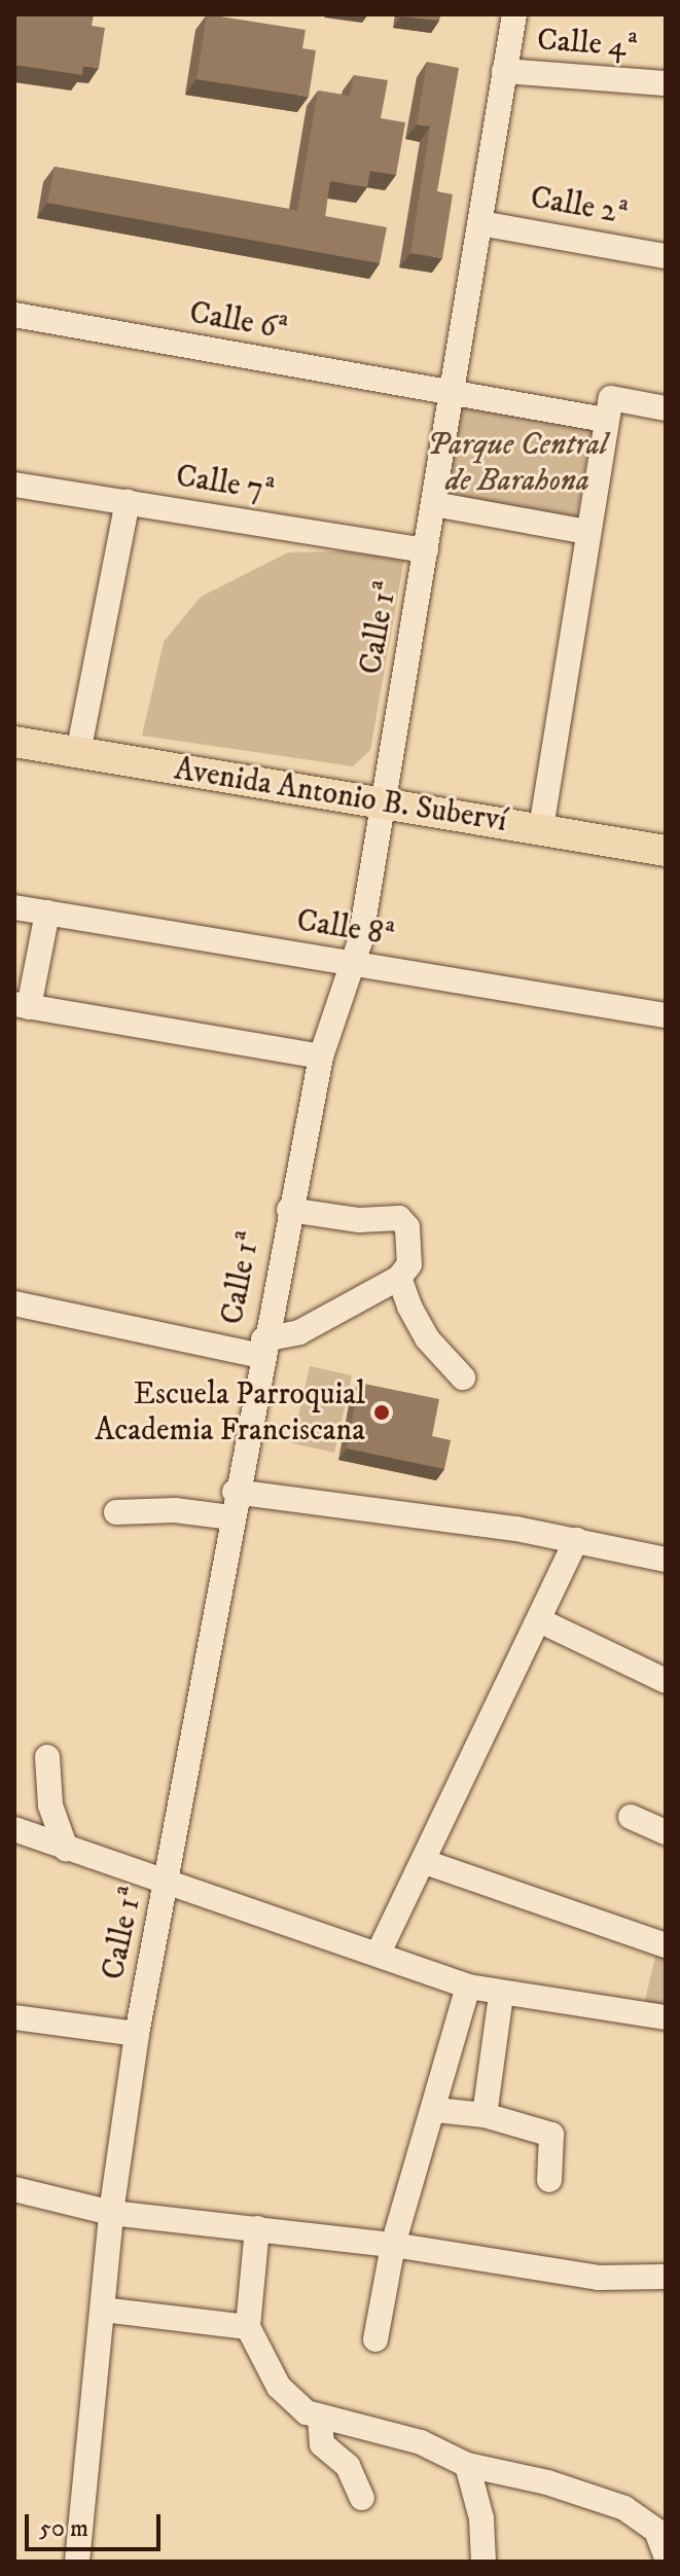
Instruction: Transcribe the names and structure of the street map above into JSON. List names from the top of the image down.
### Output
{
  "streets": {
    "main road": ["Avenida Antonio B. Suberví"],
    "street": [
      "Calle 4ª",
      "Calle 2ª",
      "Calle 6ª",
      "Calle 7ª",
      "Calle 1ª",
      "Calle 8ª"
    ]
  },
  "crossings": [
    ["Calle 4ª", "Calle 1ª"],
    ["Calle 2ª", "Calle 1ª"],
    ["Calle 6ª", "Calle 1ª"],
    ["Calle 7ª", "Calle 1ª"],
    ["Calle 1ª", "Avenida Antonio B. Suberví"],
    ["Calle 1ª", "Calle 8ª"]
  ],
  "parks": ["Parque Central de Barahona"],
  "places": ["Escuela Parroquial Academia Franciscana"],
  "scale_bar": "50 m"
}
